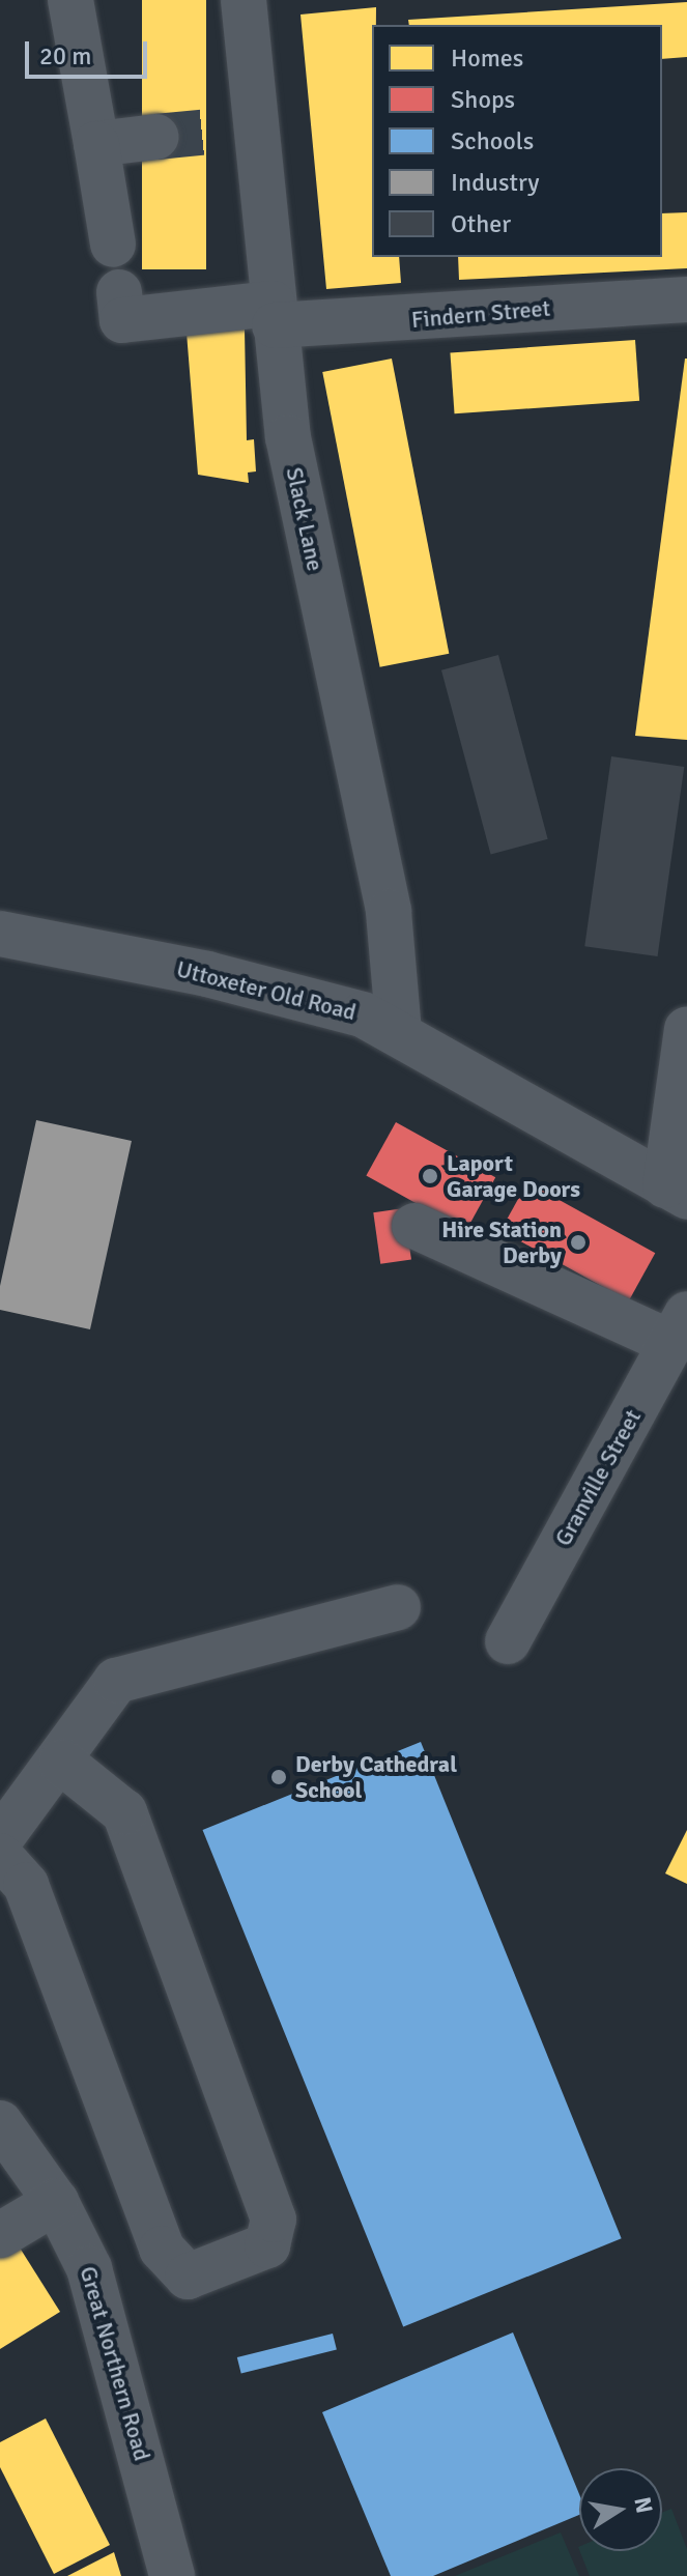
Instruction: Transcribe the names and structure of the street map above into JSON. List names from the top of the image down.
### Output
{
  "streets": {
    "street": [
      "Findern Street",
      "Slack Lane",
      "Uttoxeter Old Road",
      "Granville Street",
      "Great Northern Road"
    ]
  },
  "crossings": [
    ["Findern Street", "Slack Lane"],
    ["Slack Lane", "Uttoxeter Old Road"]
  ],
  "places": ["Laport Garage Doors", "Hire Station Derby", "Derby Cathedral School"],
  "legend": [
    "Homes",
    "Shops",
    "Schools",
    "Industry",
    "Other"
  ],
  "scale_bar": "20 m",
  "north": "right"
}
